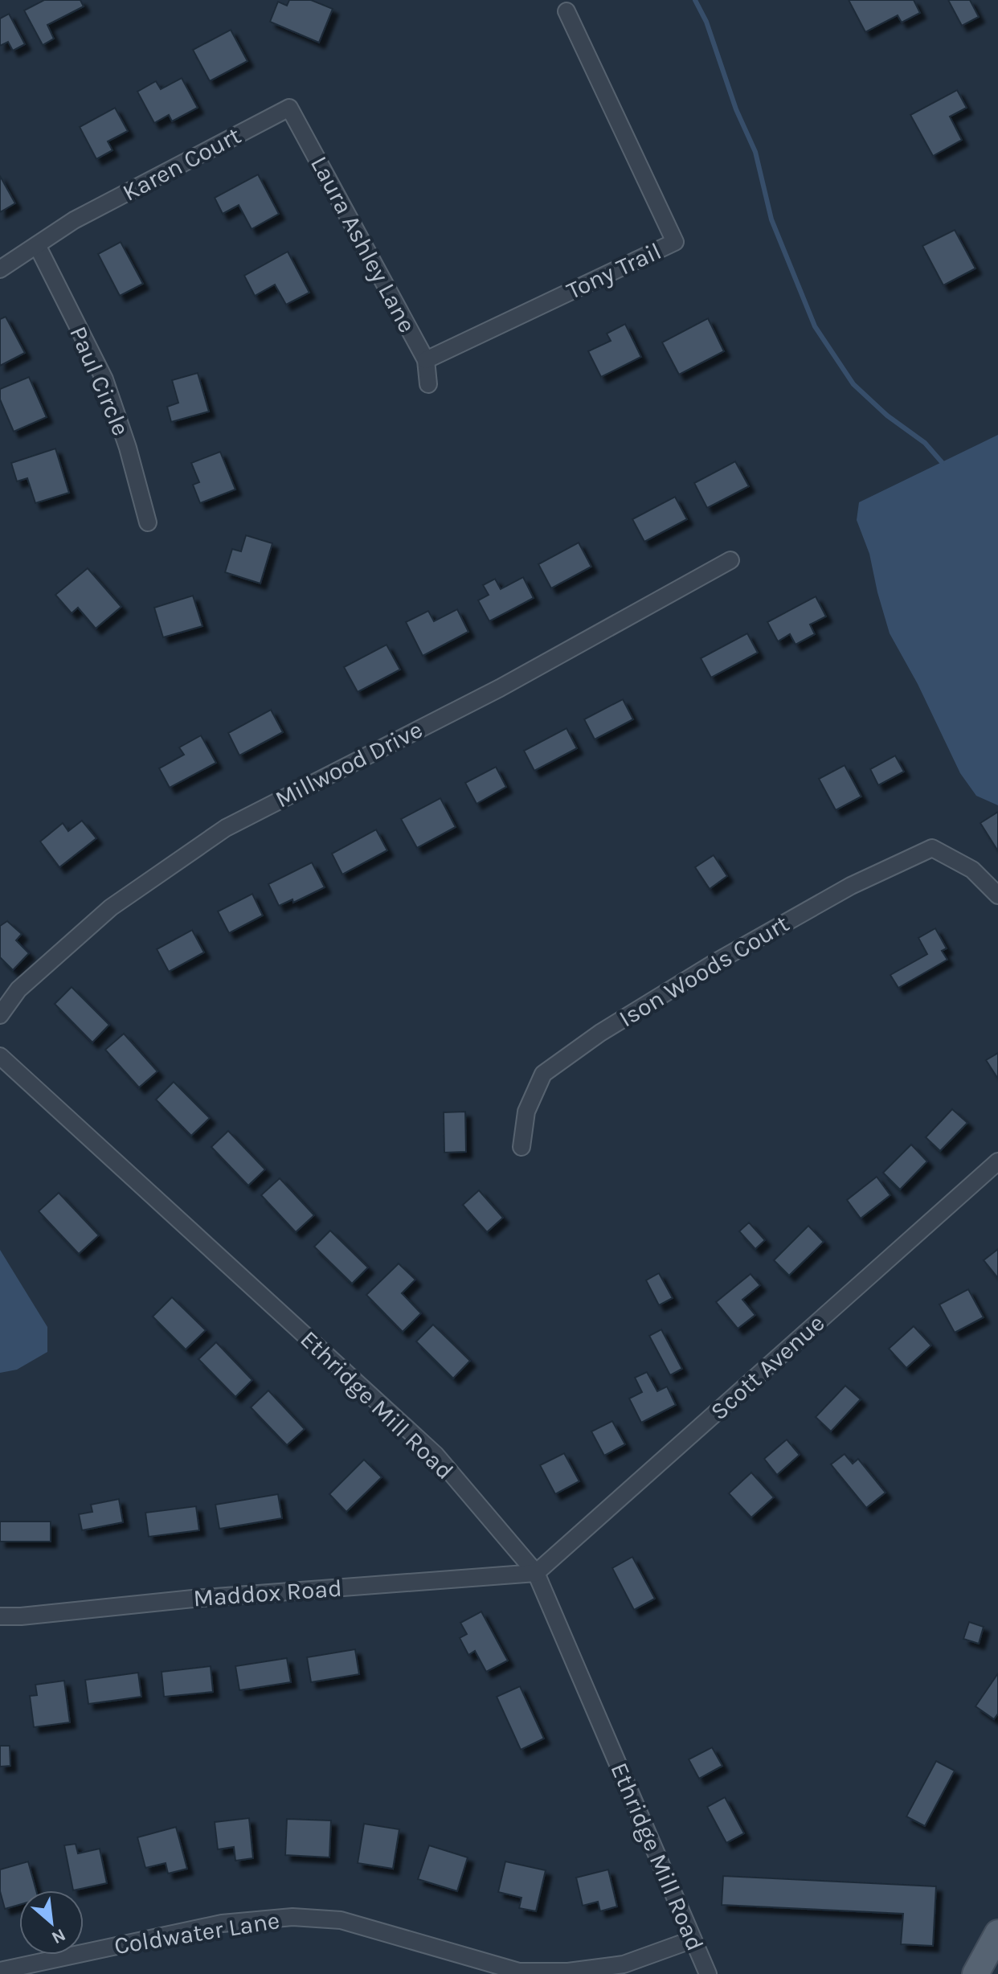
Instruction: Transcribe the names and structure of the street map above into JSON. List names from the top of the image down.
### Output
{
  "streets": {
    "street": [
      "Karen Court",
      "Laura Ashley Lane",
      "Tony Trail",
      "Paul Circle",
      "Millwood Drive",
      "Ison Woods Court",
      "Scott Avenue",
      "Ethridge Mill Road",
      "Maddox Road",
      "Coldwater Lane"
    ]
  },
  "crossings": [
    ["Karen Court", "Laura Ashley Lane"],
    ["Karen Court", "Paul Circle"],
    ["Laura Ashley Lane", "Tony Trail"],
    ["Scott Avenue", "Ethridge Mill Road"],
    ["Scott Avenue", "Maddox Road"],
    ["Ethridge Mill Road", "Maddox Road"],
    ["Ethridge Mill Road", "Coldwater Lane"]
  ],
  "north": "bottom right"
}
